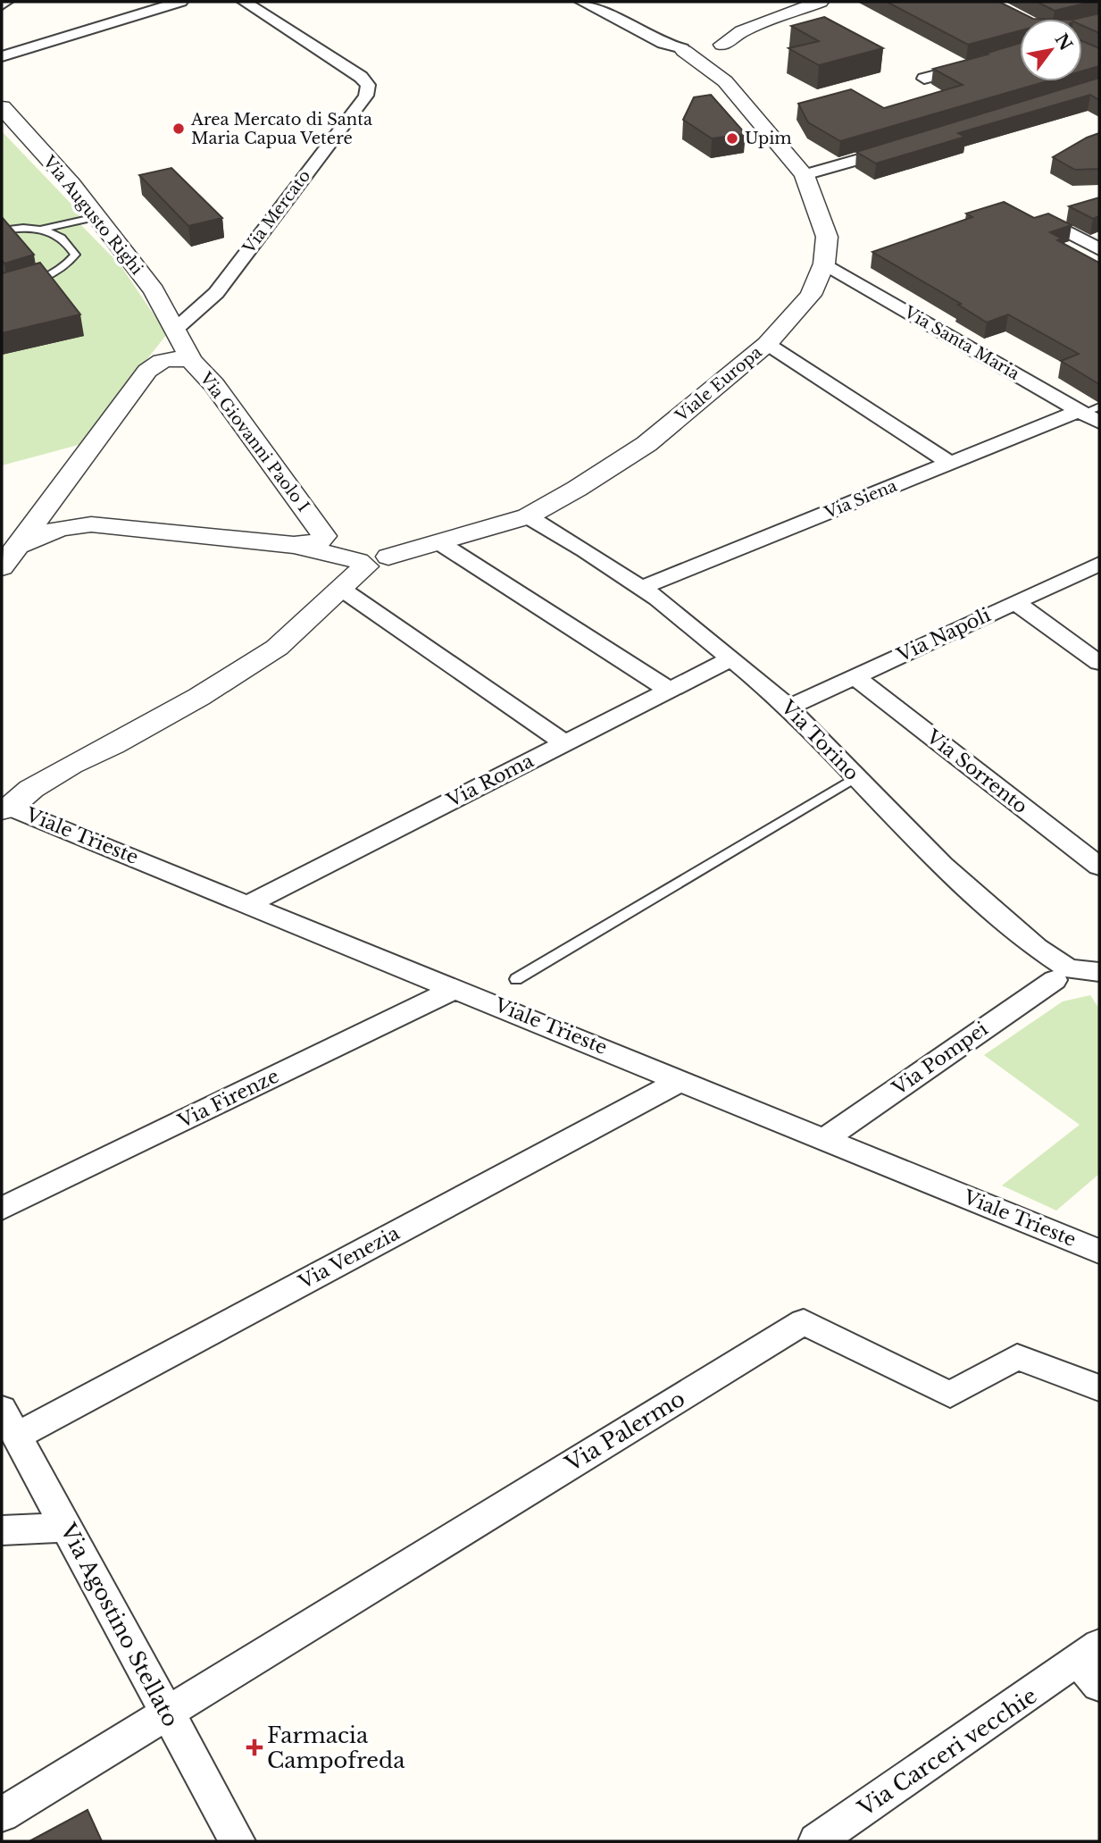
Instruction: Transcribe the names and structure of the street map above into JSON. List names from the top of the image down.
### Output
{
  "streets": {
    "street": [
      "Via Mercato",
      "Via Augusto Righi",
      "Via Santa Maria",
      "Viale Europa",
      "Via Giovanni Paolo I",
      "Via Siena",
      "Via Napoli",
      "Via Torino",
      "Via Sorrento",
      "Via Roma",
      "Viale Trieste",
      "Via Pompei",
      "Via Firenze",
      "Via Venezia",
      "Via Palermo",
      "Via Agostino Stellato",
      "Via Carceri vecchie"
    ]
  },
  "crossings": [
    ["Via Mercato", "Via Augusto Righi"],
    ["Via Augusto Righi", "Via Giovanni Paolo I"],
    ["Via Santa Maria", "Viale Europa"],
    ["Via Santa Maria", "Via Siena"],
    ["Viale Europa", "Via Torino"],
    ["Via Siena", "Via Torino"],
    ["Via Napoli", "Via Torino"],
    ["Via Napoli", "Via Sorrento"],
    ["Via Torino", "Via Roma"],
    ["Via Roma", "Viale Trieste"],
    ["Viale Trieste", "Via Pompei"],
    ["Viale Trieste", "Via Firenze"],
    ["Viale Trieste", "Via Venezia"],
    ["Via Venezia", "Via Agostino Stellato"],
    ["Via Palermo", "Via Agostino Stellato"]
  ],
  "places": {
    "other": ["Area Mercato di Santa Maria Capua Vetere", "Upim"],
    "health": ["Farmacia Campofreda"]
  },
  "north": "top right"
}
